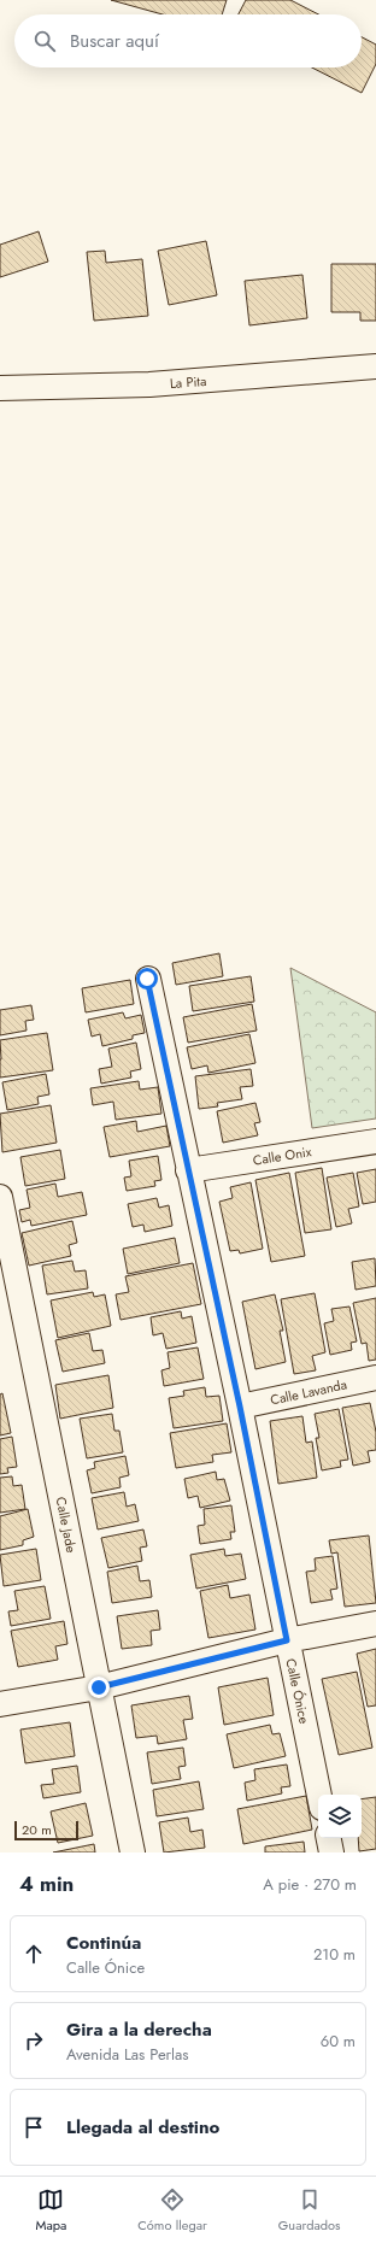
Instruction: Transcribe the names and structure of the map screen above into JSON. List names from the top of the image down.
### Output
{
  "streets": {
    "street": [
      "La Pita",
      "Calle Onix",
      "Calle Lavanda",
      "Calle Jade",
      "Calle Ónice"
    ]
  },
  "crossings": [
    ["Calle Onix", "Calle Ónice"],
    ["Calle Lavanda", "Calle Ónice"]
  ],
  "scale_bar": "20 m",
  "page": {
    "search": "Buscar aquí",
    "scale": "20 m",
    "heading": ["4 min", "A pie · 270 m"],
    "list": [
      ["Continúa", "Calle Ónice", "210 m"],
      ["Gira a la derecha", "Avenida Las Perlas", "60 m"],
      "Llegada al destino"
    ],
    "nav": ["Mapa", "Cómo llegar", "Guardados"]
  }
}
